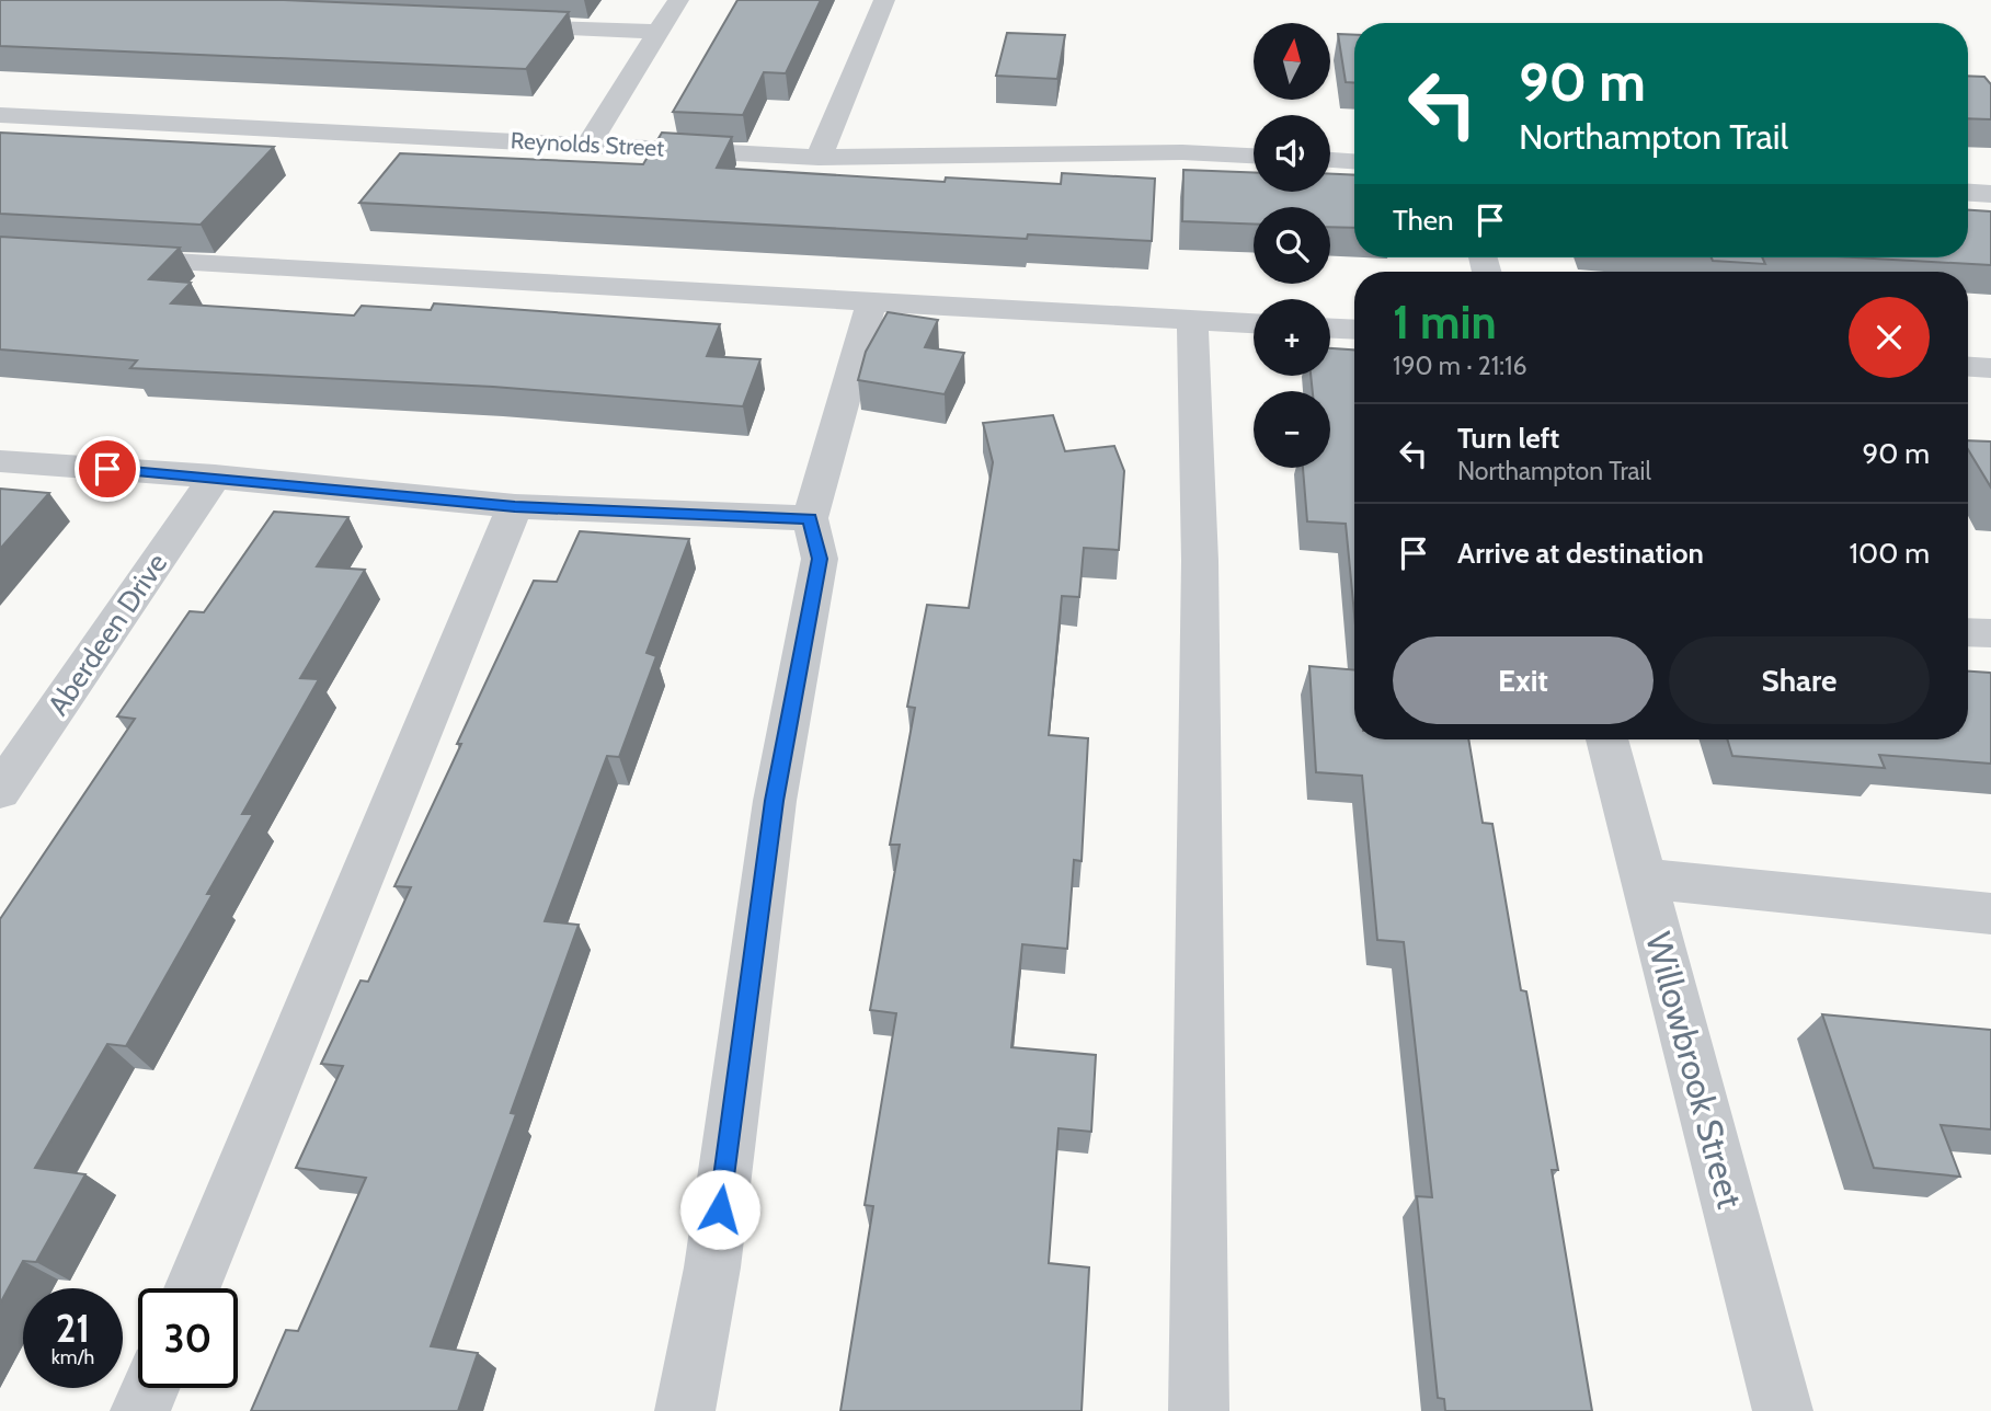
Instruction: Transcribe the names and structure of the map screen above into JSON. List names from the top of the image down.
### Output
{
  "streets": {
    "street": ["Reynolds Street", "Aberdeen Drive", "Willowbrook Street"]
  },
  "north": "top",
  "page": {
    "map_buttons": ["+", "−"],
    "turn": ["90 m", "Northampton Trail"],
    "then": "Then",
    "heading": ["1 min", "190 m · 21:16"],
    "list": [
      {
        "name": "Turn left",
        "note": "Northampton Trail",
        "value": "90 m"
      },
      {
        "name": "Arrive at destination",
        "value": "100 m"
      }
    ],
    "buttons": ["Exit", "Share"],
    "speed": "21 km/h",
    "limit": "30"
  }
}
